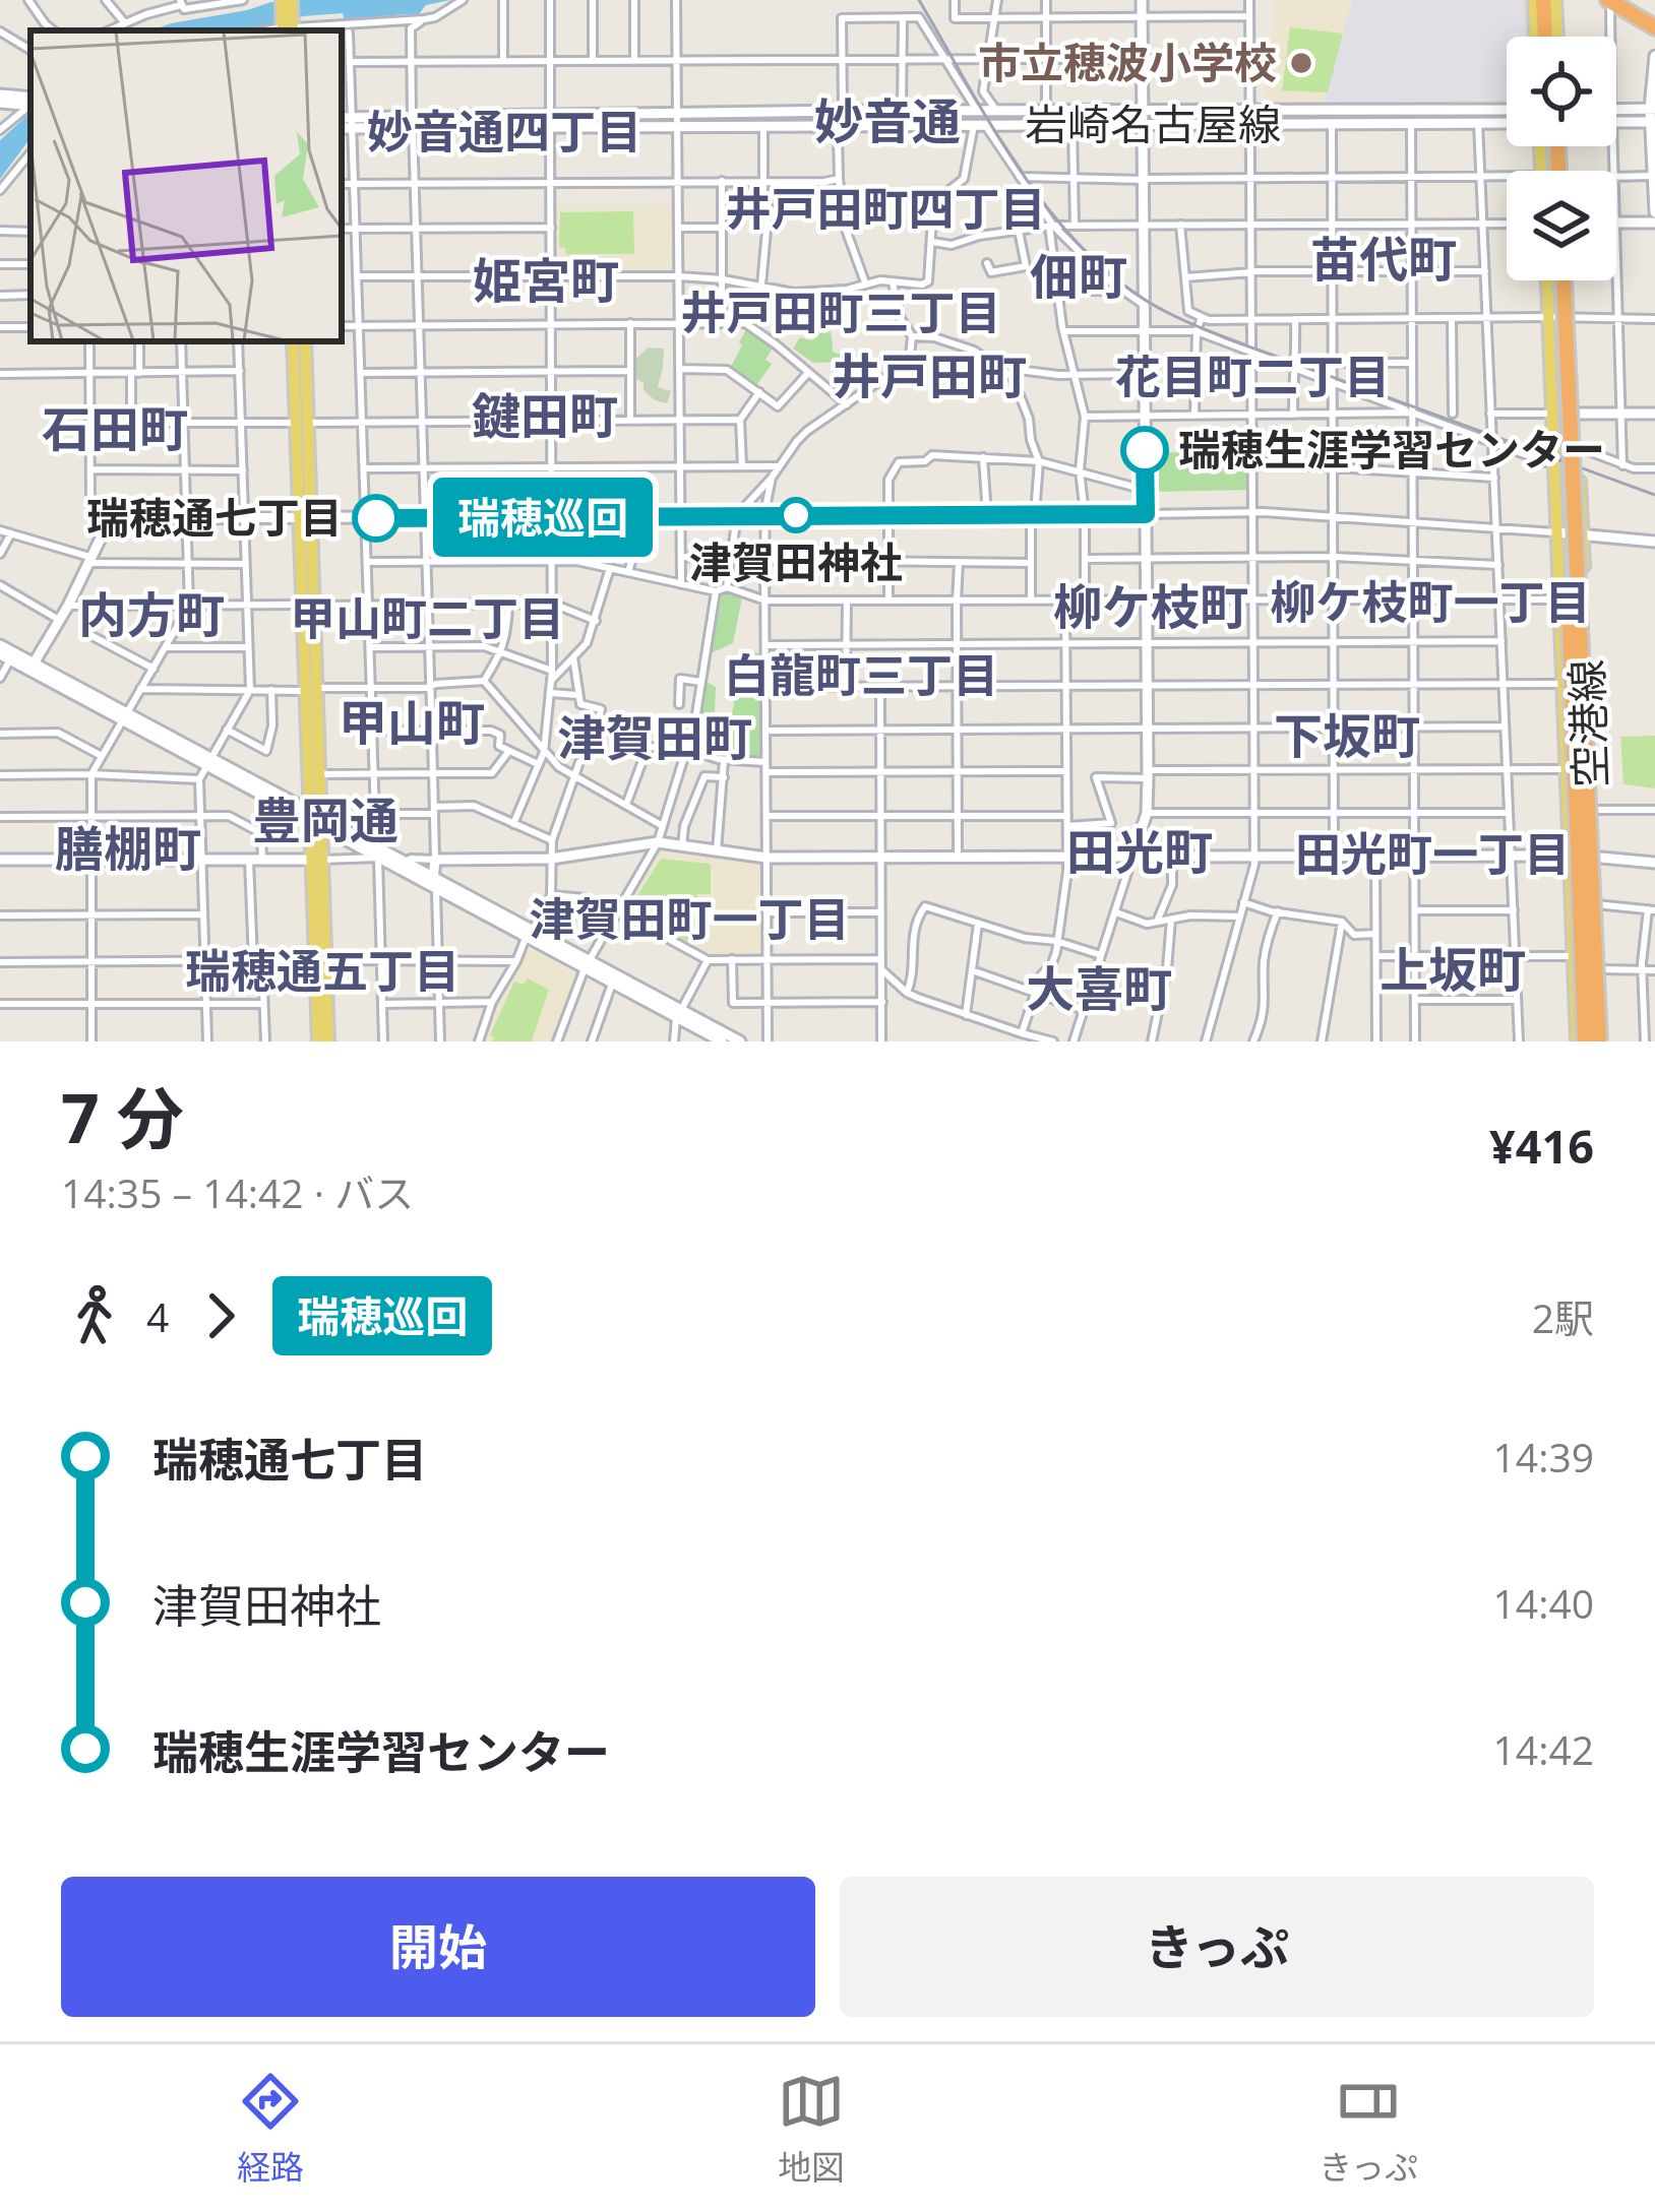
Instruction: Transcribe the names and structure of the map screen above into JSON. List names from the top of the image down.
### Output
{
  "streets": {
    "main road": ["空港線"],
    "street": ["岩崎名古屋線"]
  },
  "districts": [
    "妙音通",
    "妙音通四丁目",
    "井戸田町四丁目",
    "苗代町",
    "佃町",
    "姫宮町",
    "井戸田町三丁目",
    "井戸田町",
    "花目町二丁目",
    "鍵田町",
    "石田町",
    "柳ケ枝町一丁目",
    "柳ケ枝町",
    "内方町",
    "甲山町二丁目",
    "白龍町三丁目",
    "甲山町",
    "下坂町",
    "津賀田町",
    "豊岡通",
    "膳棚町",
    "田光町",
    "田光町一丁目",
    "津賀田町一丁目",
    "上坂町",
    "瑞穂通五丁目",
    "大喜町"
  ],
  "places": [
    "市立穂波小学校",
    "瑞穂生涯学習センター",
    "津賀田神社",
    "瑞穂通七丁目"
  ],
  "lines": ["bus line 瑞穂巡回"],
  "page": {
    "on_map": "瑞穂巡回",
    "heading": ["7 分", "14:35 – 14:42 · バス", "¥416"],
    "legs": ["4", "瑞穂巡回", "2駅"],
    "list": [
      {
        "name": "瑞穂通七丁目",
        "value": "14:39"
      },
      {
        "name": "津賀田神社",
        "value": "14:40"
      },
      {
        "name": "瑞穂生涯学習センター",
        "value": "14:42"
      }
    ],
    "buttons": ["開始", "きっぷ"],
    "tabs": ["経路", "地図", "きっぷ"]
  }
}
